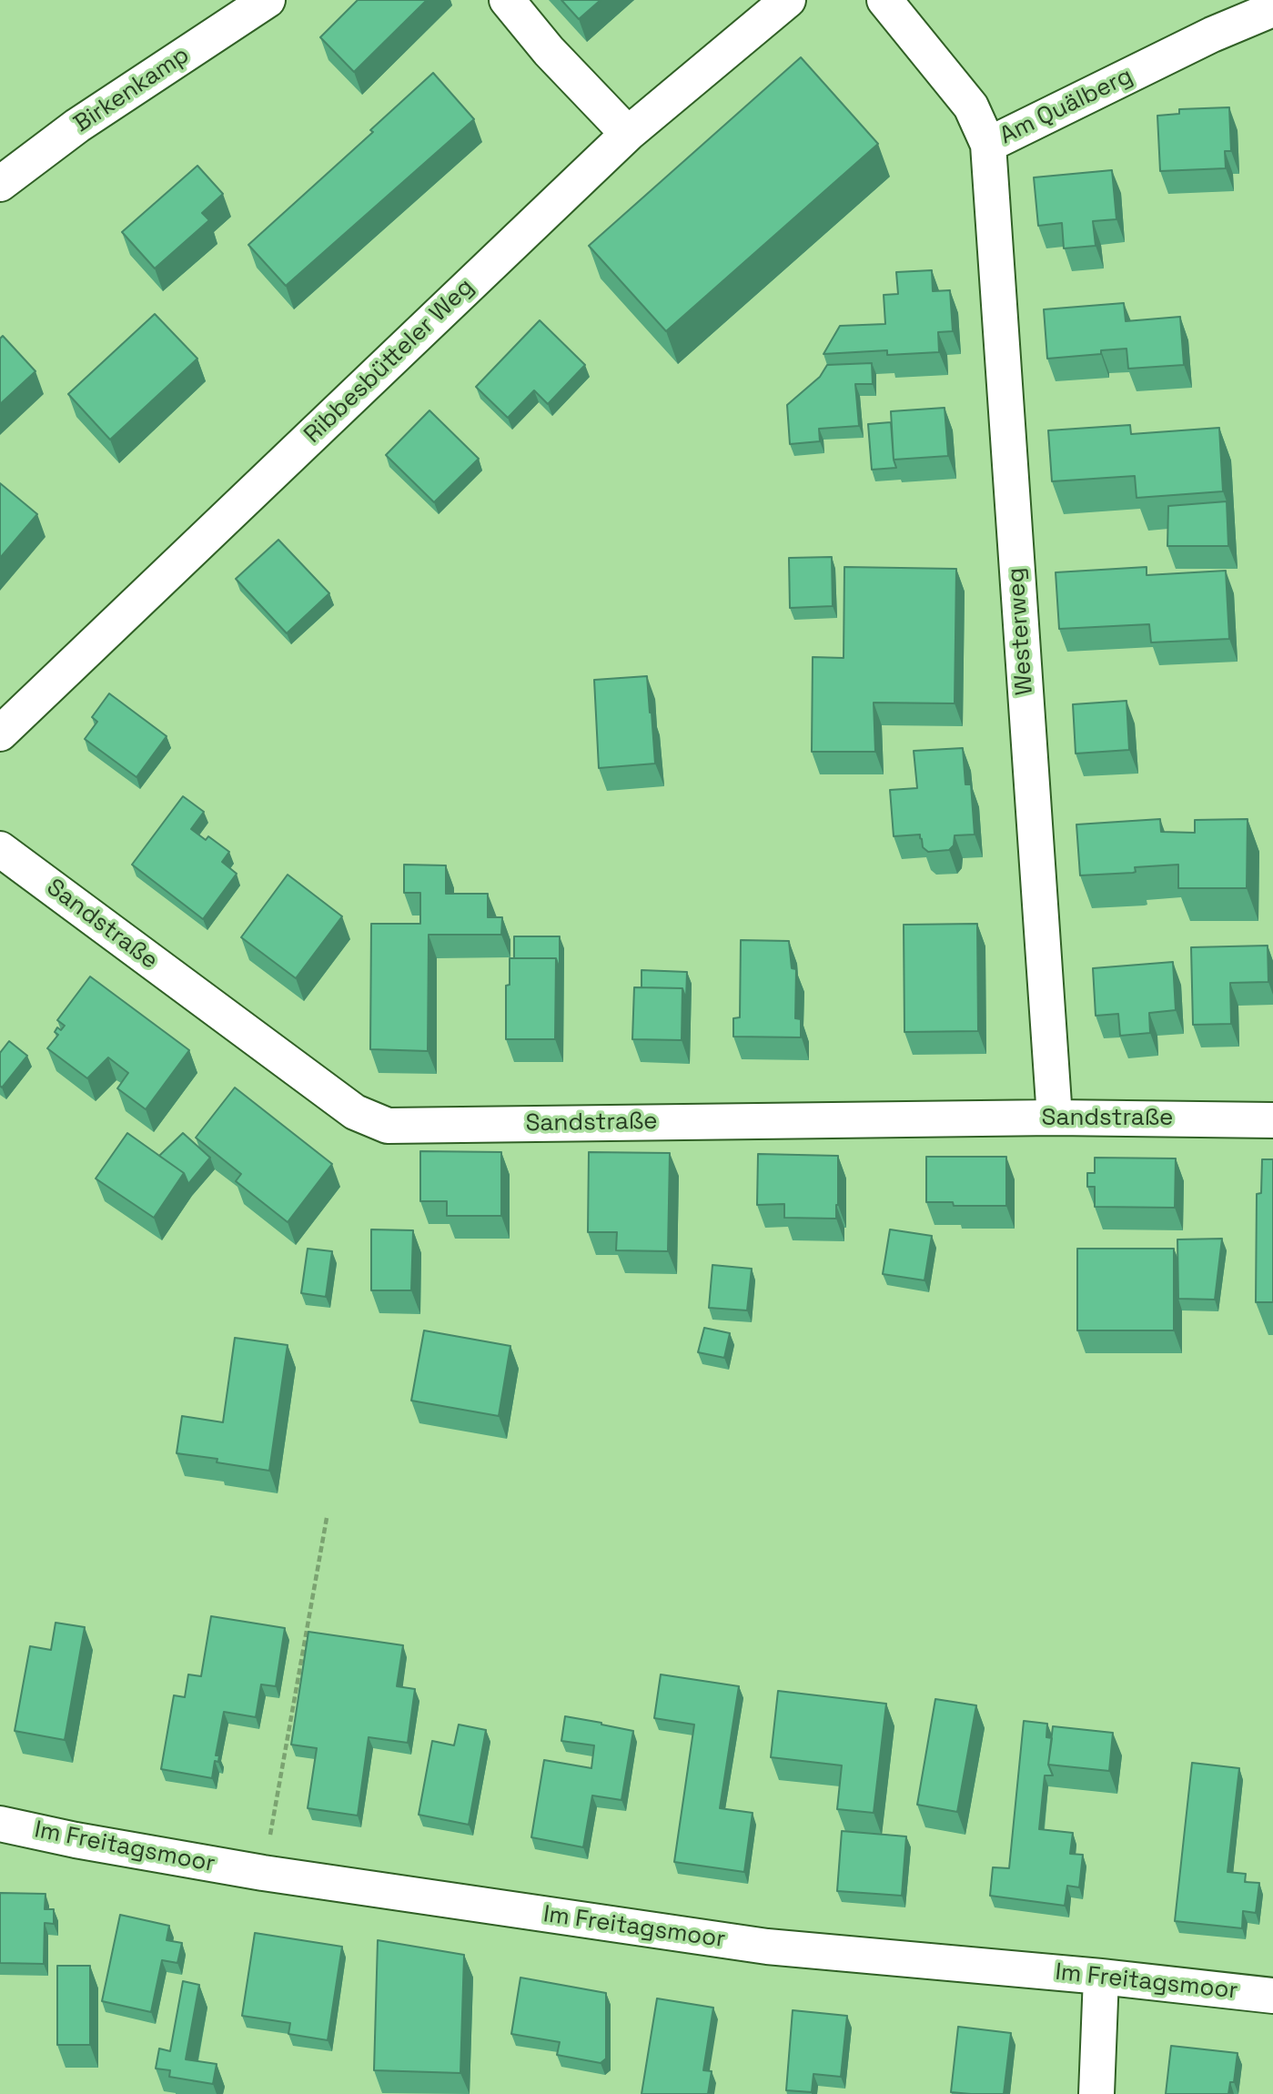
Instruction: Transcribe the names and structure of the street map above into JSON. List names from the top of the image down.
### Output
{
  "streets": {
    "street": [
      "Birkenkamp",
      "Am Quälberg",
      "Ribbesbütteler Weg",
      "Westerweg",
      "Sandstraße",
      "Im Freitagsmoor"
    ]
  },
  "crossings": [
    ["Am Quälberg", "Westerweg"],
    ["Westerweg", "Sandstraße"]
  ]
}
